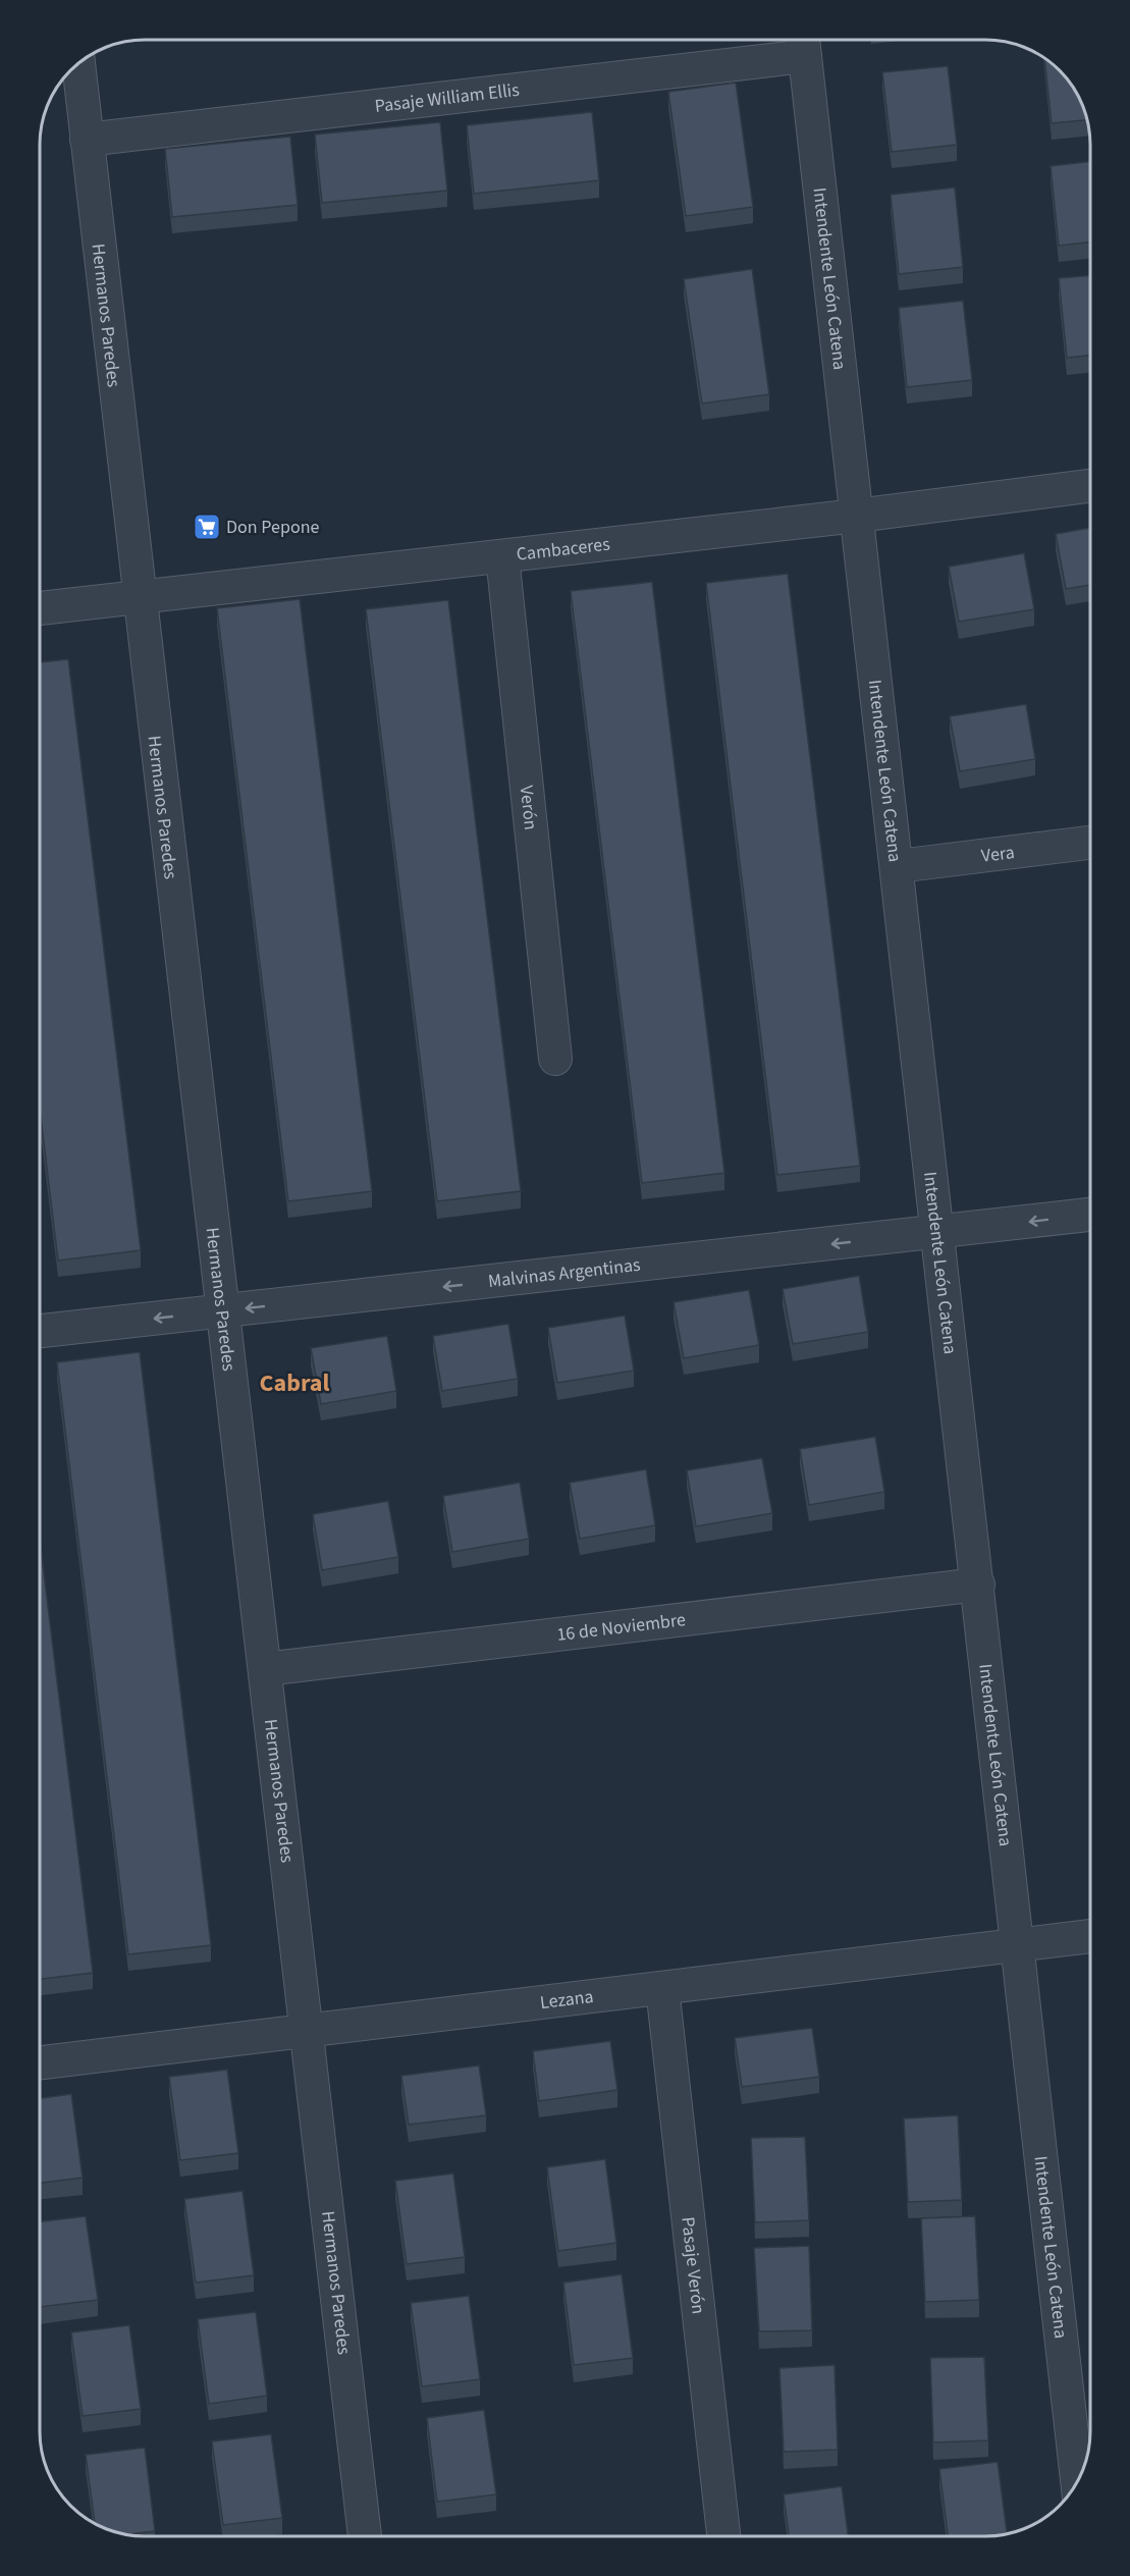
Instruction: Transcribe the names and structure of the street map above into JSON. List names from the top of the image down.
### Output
{
  "streets": {
    "street": [
      "Pasaje William Ellis",
      "Intendente León Catena",
      "Hermanos Paredes",
      "Cambaceres",
      "Verón",
      "Vera",
      "Malvinas Argentinas",
      "16 de Noviembre",
      "Lezana",
      "Pasaje Verón"
    ]
  },
  "crossings": [
    ["Pasaje William Ellis", "Intendente León Catena"],
    ["Pasaje William Ellis", "Hermanos Paredes"],
    ["Intendente León Catena", "Cambaceres"],
    ["Intendente León Catena", "Vera"],
    ["Intendente León Catena", "Malvinas Argentinas"],
    ["Intendente León Catena", "16 de Noviembre"],
    ["Intendente León Catena", "Lezana"],
    ["Hermanos Paredes", "Cambaceres"],
    ["Hermanos Paredes", "Malvinas Argentinas"],
    ["Hermanos Paredes", "16 de Noviembre"],
    ["Hermanos Paredes", "Lezana"],
    ["Cambaceres", "Verón"],
    ["Lezana", "Pasaje Verón"]
  ],
  "one_way": ["Malvinas Argentinas"],
  "districts": ["Cabral"],
  "places": {
    "supermarket": ["Don Pepone"]
  }
}
